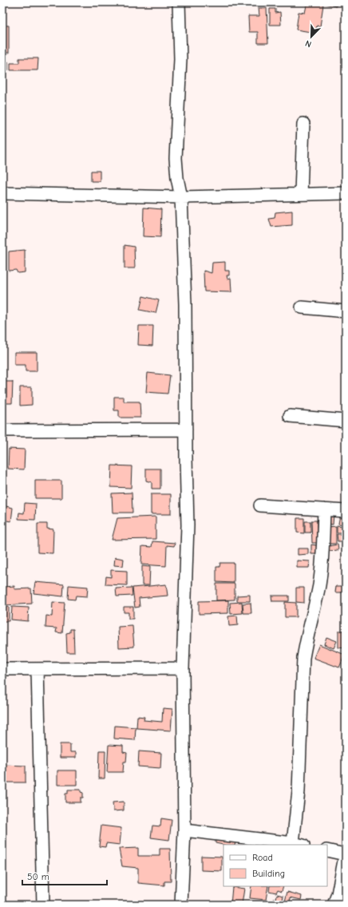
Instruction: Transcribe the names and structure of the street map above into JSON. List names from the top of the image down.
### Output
{
  "legend": ["Road", "Building"],
  "scale_bar": "50 m",
  "north": "bottom left"
}
